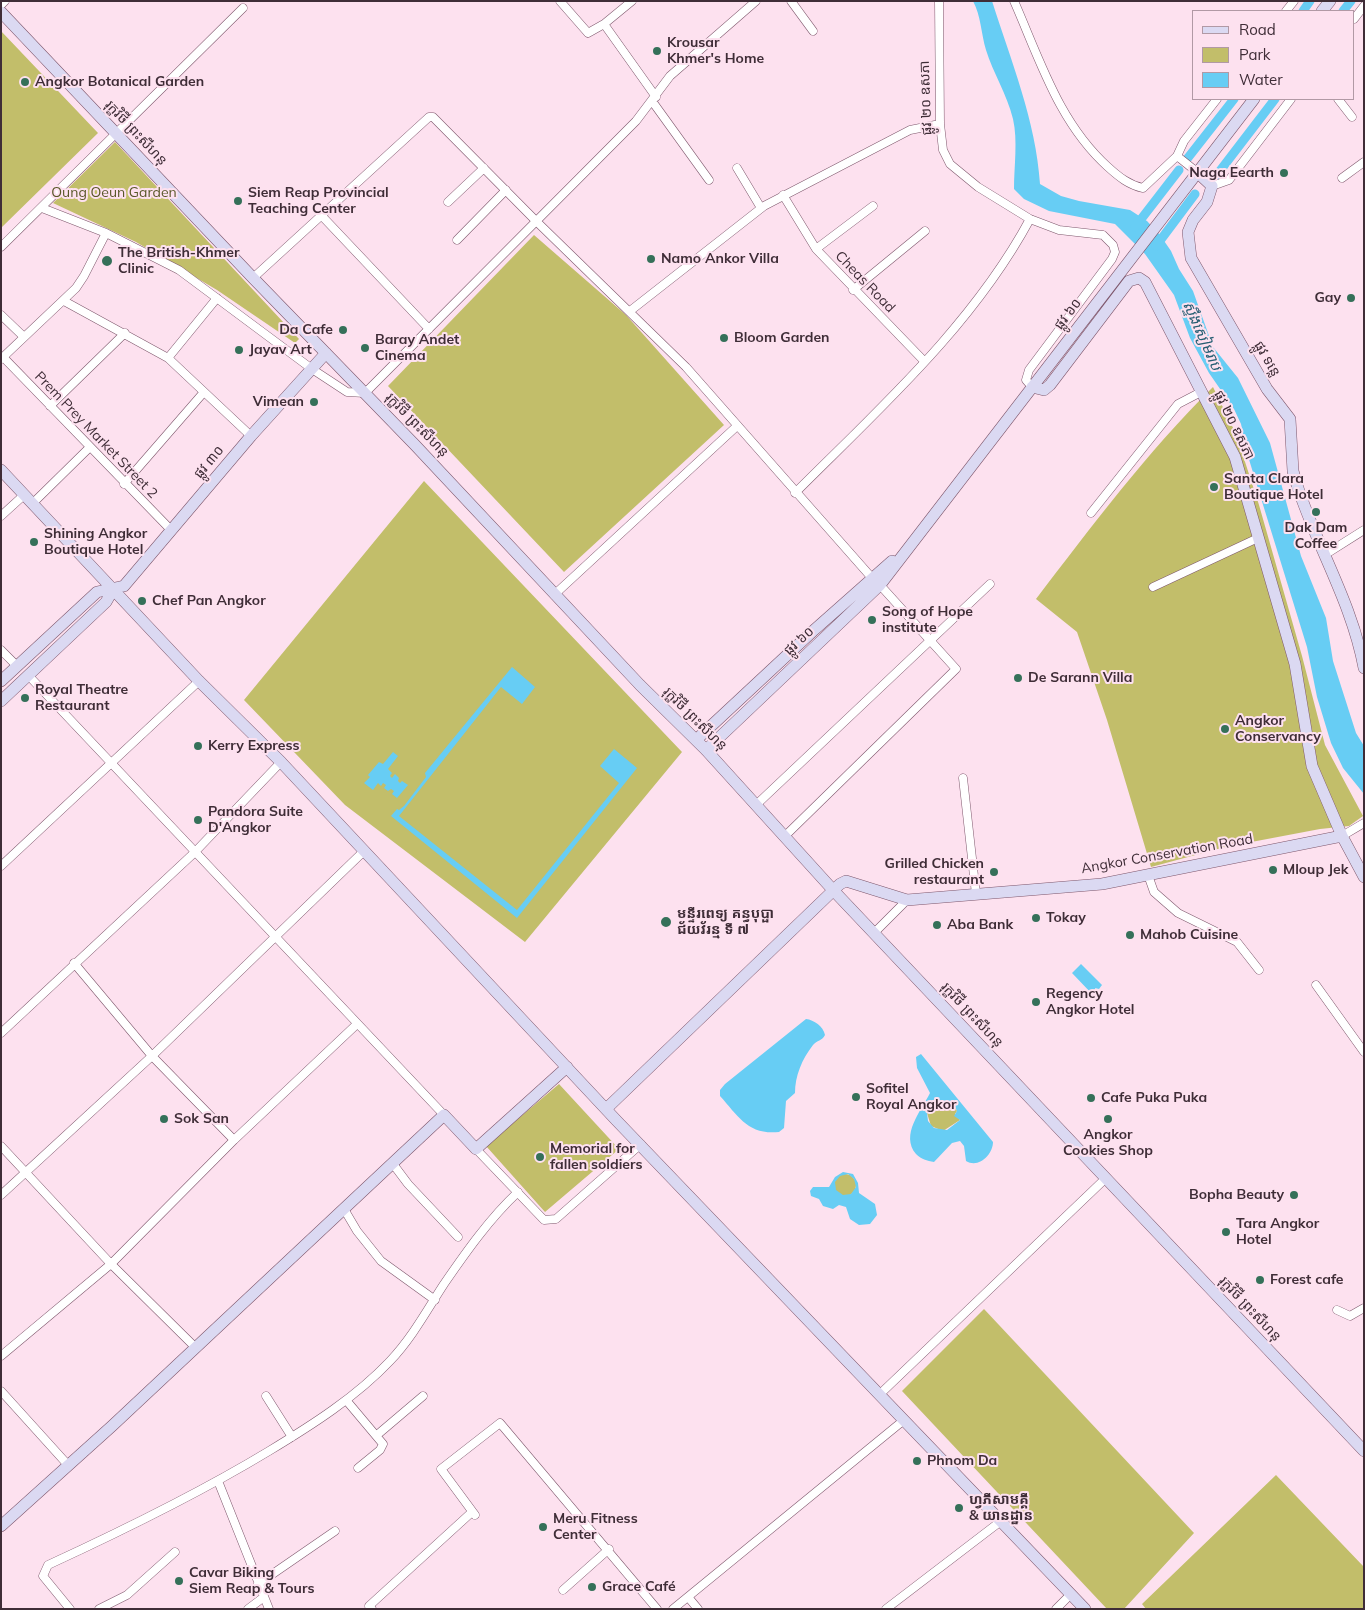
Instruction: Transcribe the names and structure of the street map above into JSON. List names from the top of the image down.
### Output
{
  "streets": {
    "street": [
      "ផ្លូវ ២០ ឧសភា",
      "រុក្ខវិថី ព្រះសីហនុ",
      "Cheas Road",
      "ផ្លូវ ៦០",
      "ផ្លូវ ទន្លេ",
      "Prem Prey Market Street 2",
      "ផ្លូវ ៣០",
      "Angkor Conservation Road"
    ]
  },
  "crossings": [
    ["ផ្លូវ ២០ ឧសភា", "ផ្លូវ ៦០"],
    ["ផ្លូវ ២០ ឧសភា", "Angkor Conservation Road"],
    ["រុក្ខវិថី ព្រះសីហនុ", "ផ្លូវ ៦០"],
    ["រុក្ខវិថី ព្រះសីហនុ", "ផ្លូវ ៣០"],
    ["Prem Prey Market Street 2", "ផ្លូវ ៣០"]
  ],
  "water": ["ស្ទឹងសៀមរាប"],
  "parks": ["Oung Oeun Garden"],
  "places": [
    "Krousar Khmer's Home",
    "Angkor Botanical Garden",
    "Naga Eearth",
    "Siem Reap Provincial Teaching Center",
    "Namo Ankor Villa",
    "The British-Khmer Clinic",
    "Gay",
    "Da Cafe",
    "Bloom Garden",
    "Baray Andet Cinema",
    "Jayav Art",
    "Vimean",
    "Santa Clara Boutique Hotel",
    "Dak Dam Coffee",
    "Shining Angkor Boutique Hotel",
    "Chef Pan Angkor",
    "Song of Hope institute",
    "De Sarann Villa",
    "Royal Theatre Restaurant",
    "Angkor Conservancy",
    "Kerry Express",
    "Pandora Suite D'Angkor",
    "Mloup Jek",
    "Grilled Chicken restaurant",
    "Tokay",
    "មន្ទីរពេទ្យ គន្ធបុប្ផា ជ័យវ័រន្ម ទី ៧",
    "Aba Bank",
    "Mahob Cuisine",
    "Regency Angkor Hotel",
    "Sofitel Royal Angkor",
    "Cafe Puka Puka",
    "Sok San",
    "Angkor Cookies Shop",
    "Memorial for fallen soldiers",
    "Bopha Beauty",
    "Tara Angkor Hotel",
    "Forest cafe",
    "Phnom Da",
    "ហ្វភីសាមគ្គី & យានដ្ឋាន",
    "Meru Fitness Center",
    "Cavar Biking Siem Reap & Tours",
    "Grace Café"
  ],
  "legend": ["Road", "Park", "Water"]
}
